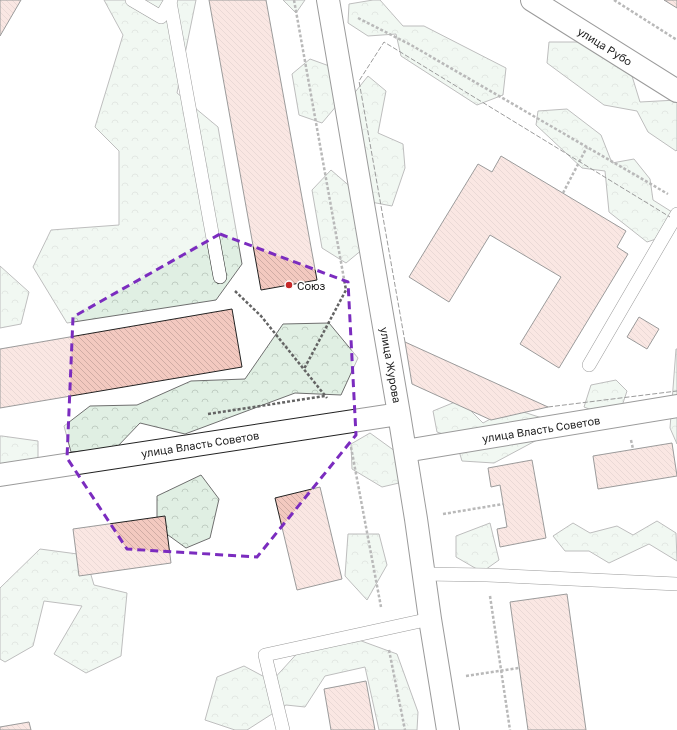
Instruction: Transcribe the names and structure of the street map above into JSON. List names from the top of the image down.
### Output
{
  "streets": {
    "street": ["улица Рубо", "улица Журова", "улица Власть Советов"]
  },
  "crossings": [
    ["улица Журова", "улица Власть Советов"]
  ],
  "places": ["Союз"]
}
